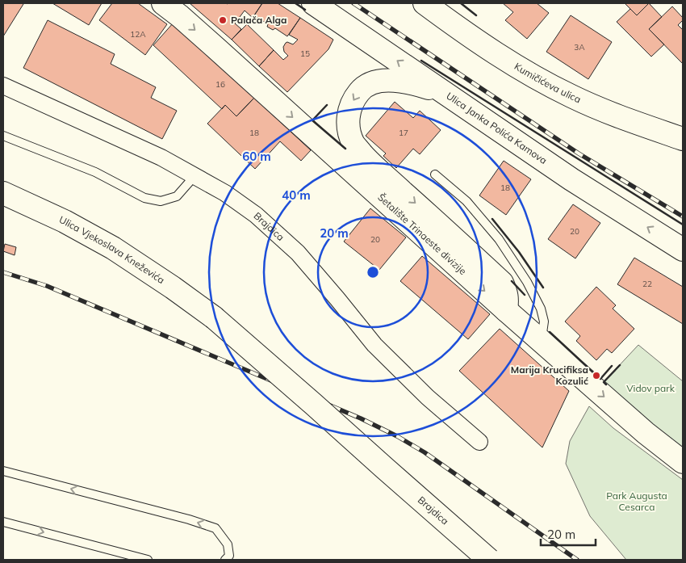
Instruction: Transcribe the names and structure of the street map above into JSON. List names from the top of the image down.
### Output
{
  "streets": {
    "main road": [
      "Kumičićeva ulica",
      "Ulica Janka Polića Kamova",
      "Brajdica",
      "Šetalište Trinaeste divizije",
      "Ulica Vjekoslava Kneževića"
    ]
  },
  "crossings": [
    ["Brajdica", "Ulica Vjekoslava Kneževića"]
  ],
  "one_way": ["Ulica Janka Polića Kamova", "Šetalište Trinaeste divizije"],
  "parks": ["Vidov park", "Park Augusta Cesarca"],
  "places": ["Palača Alga", "Marija Krucifiksa Kozulić"],
  "house_numbers": [
    "12A",
    "3A",
    "15",
    "16",
    "18",
    "17",
    "18",
    "20",
    "20",
    "22"
  ],
  "scale_bar": "20 m",
  "rings": ["60 m", "40 m", "20 m"]
}
